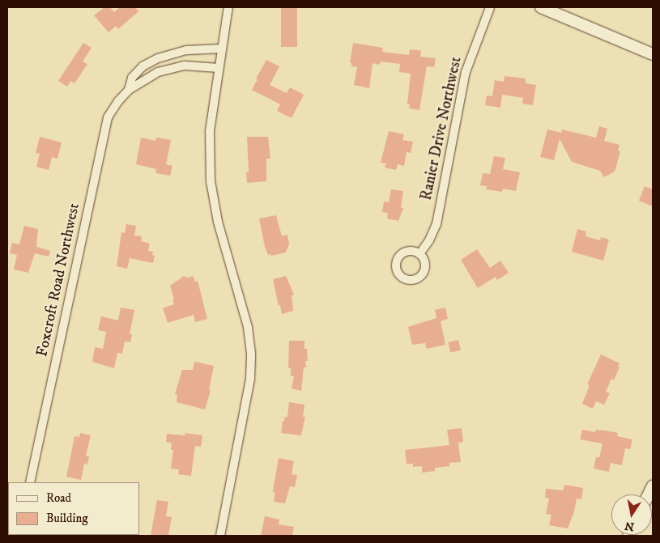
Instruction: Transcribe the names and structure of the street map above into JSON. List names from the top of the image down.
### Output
{
  "streets": {
    "street": ["Ranier Drive Northwest", "Foxcroft Road Northwest"]
  },
  "legend": ["Road", "Building"],
  "north": "bottom"
}
